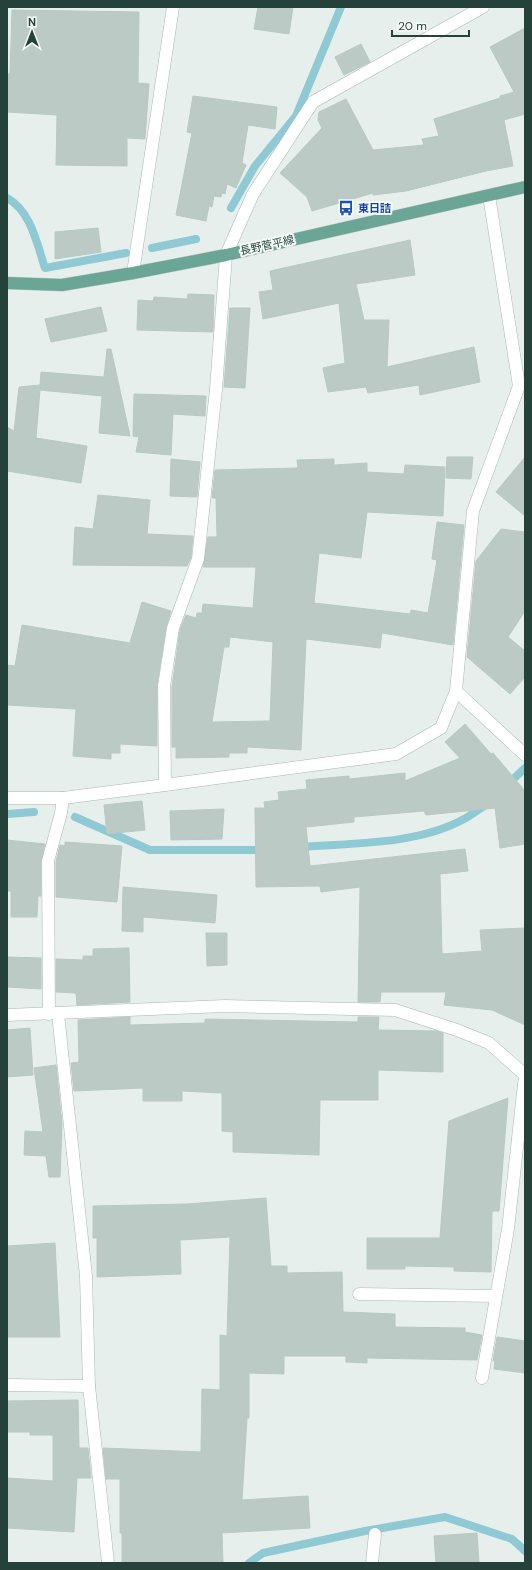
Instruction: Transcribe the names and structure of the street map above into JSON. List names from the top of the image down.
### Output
{
  "streets": {
    "main road": ["長野菅平線"]
  },
  "places": {
    "bus stop": ["東日詰"]
  },
  "scale_bar": "20 m",
  "north": "top"
}
